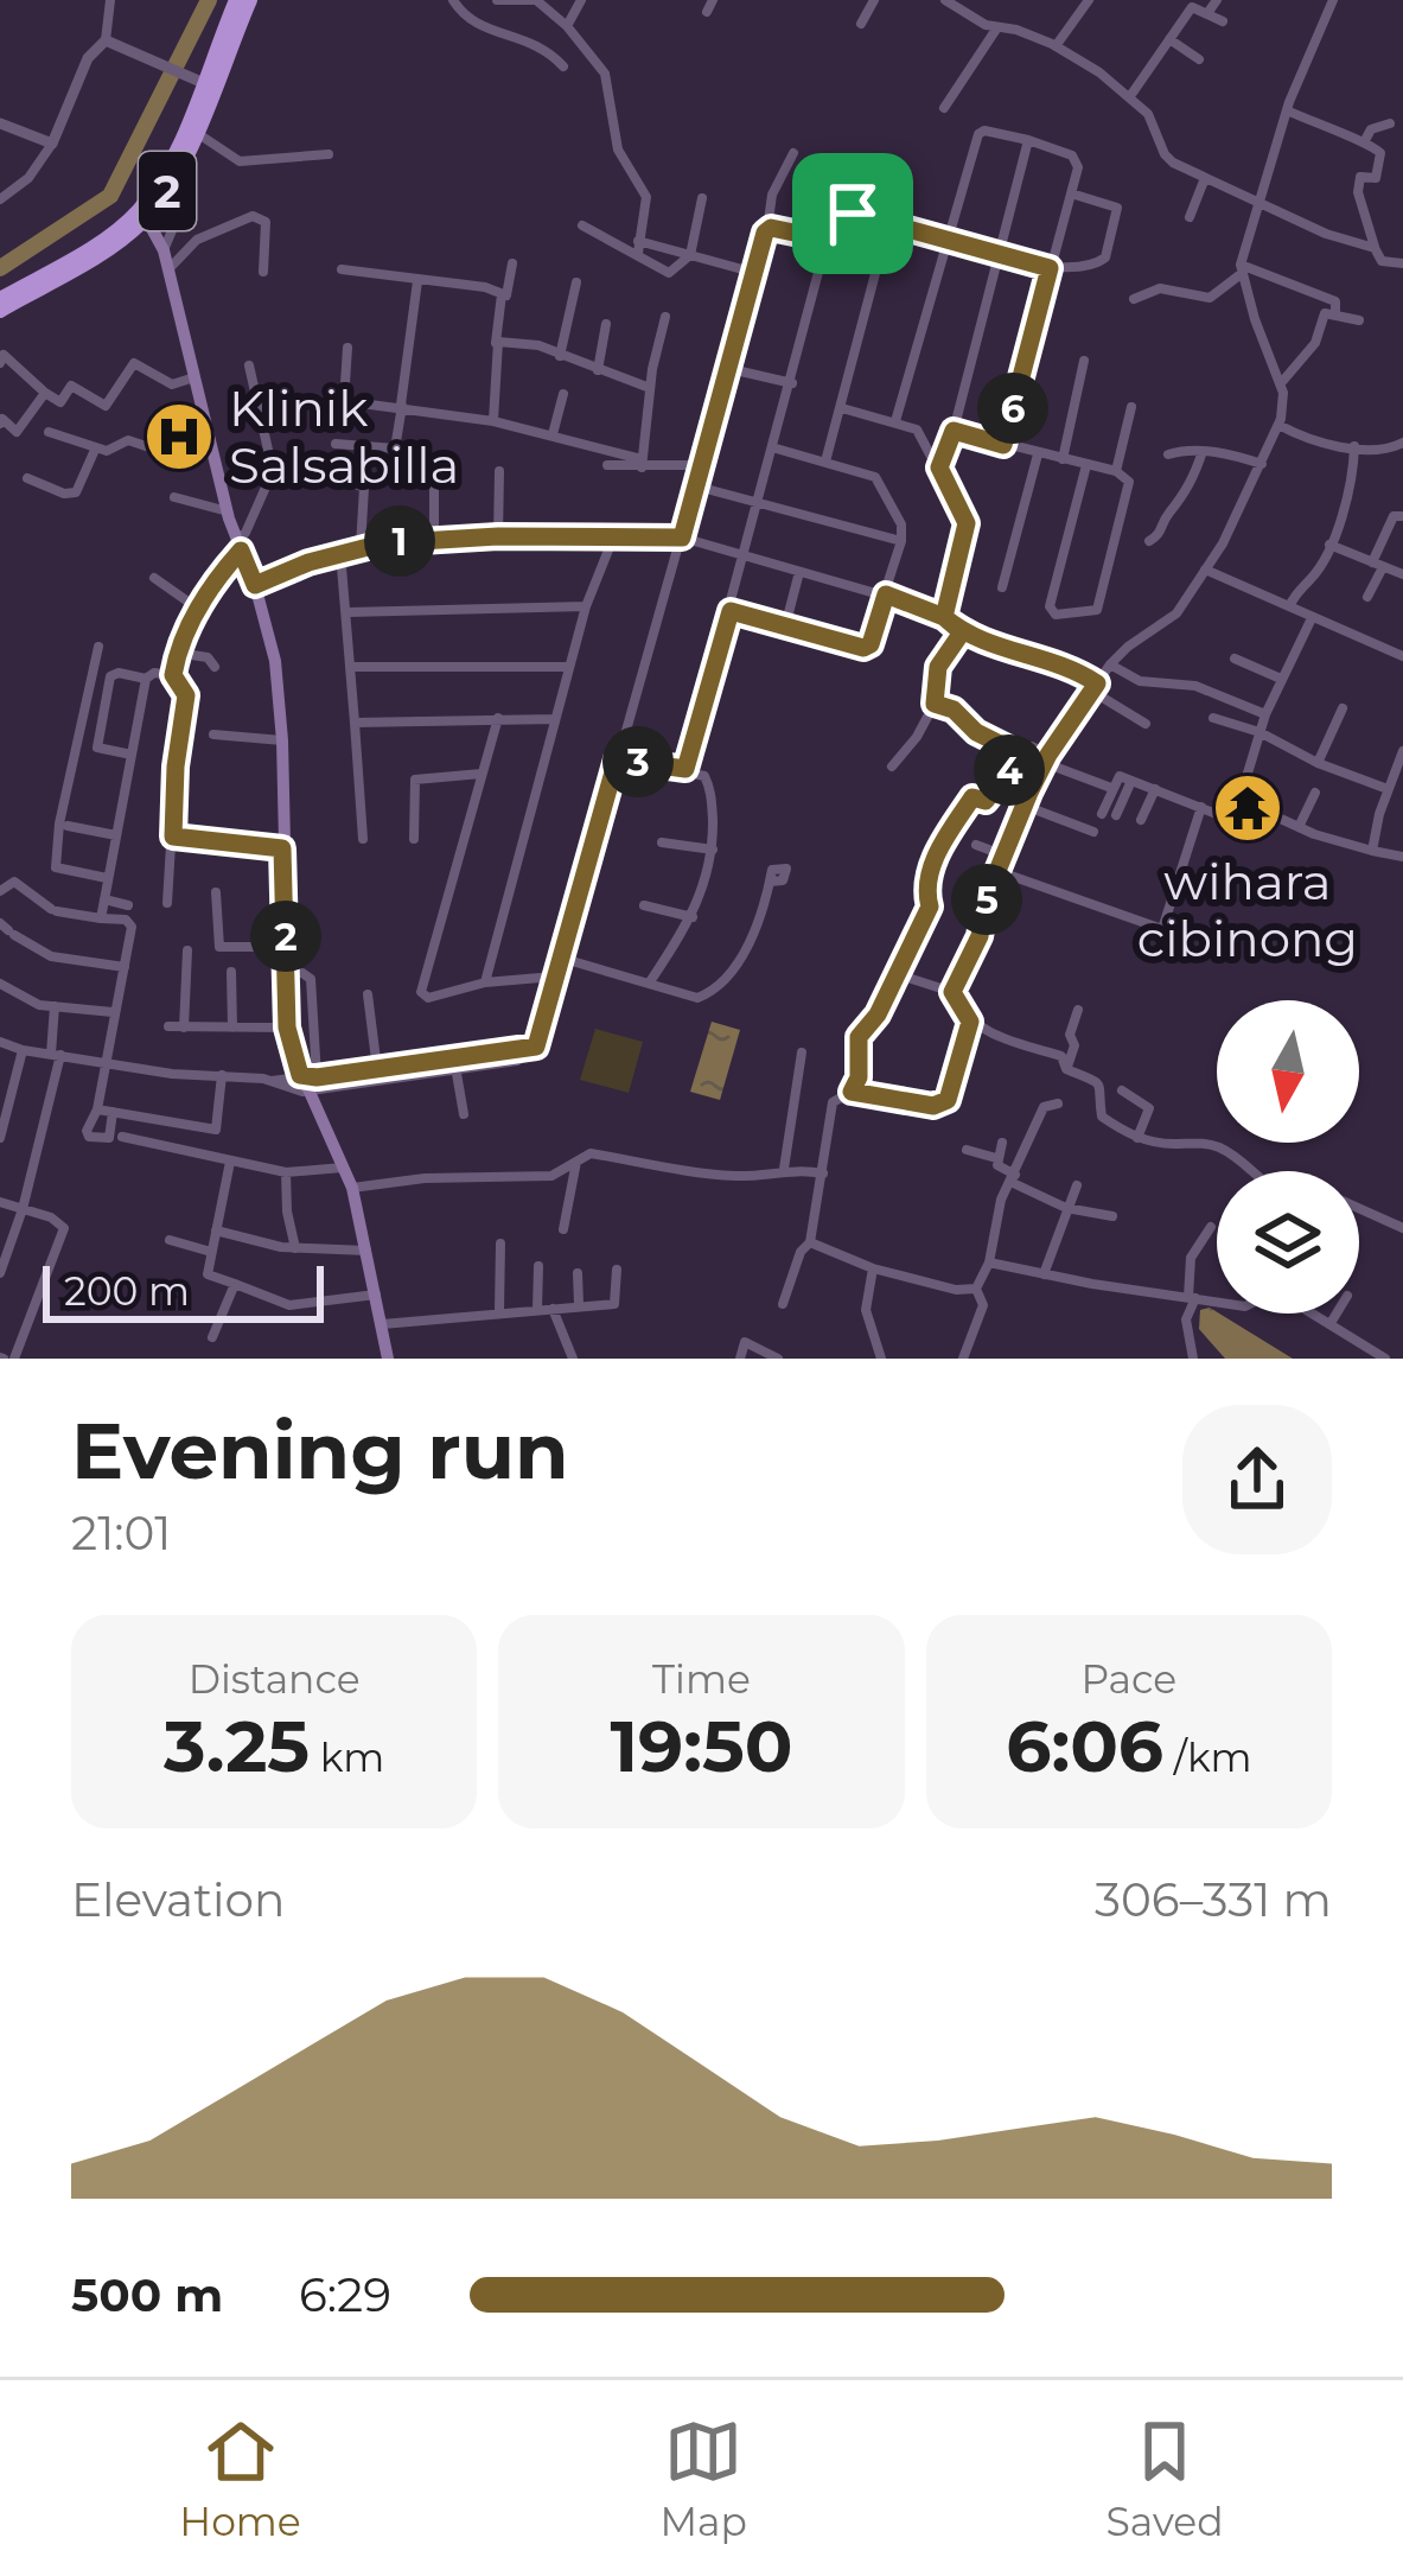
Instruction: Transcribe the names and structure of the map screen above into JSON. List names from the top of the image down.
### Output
{
  "streets": {
    "highway": ["2"]
  },
  "places": {
    "hospital": ["Klinik Salsabilla"],
    "temple": ["wihara cibinong"]
  },
  "scale_bar": "200 m",
  "north": "bottom",
  "page": {
    "pins": [
      "6",
      "1",
      "3",
      "4",
      "5",
      "2"
    ],
    "scale": "200 m",
    "heading": ["Evening run", "21:01"],
    "stats": [
      ["Distance", "3.25 km"],
      ["Time", "19:50"],
      ["Pace", "6:06 /km"]
    ],
    "chart": ["Elevation", "306–331 m"],
    "list": [
      {
        "name": "500 m",
        "note": "6:29"
      }
    ],
    "tabs": ["Home", "Map", "Saved"]
  }
}
